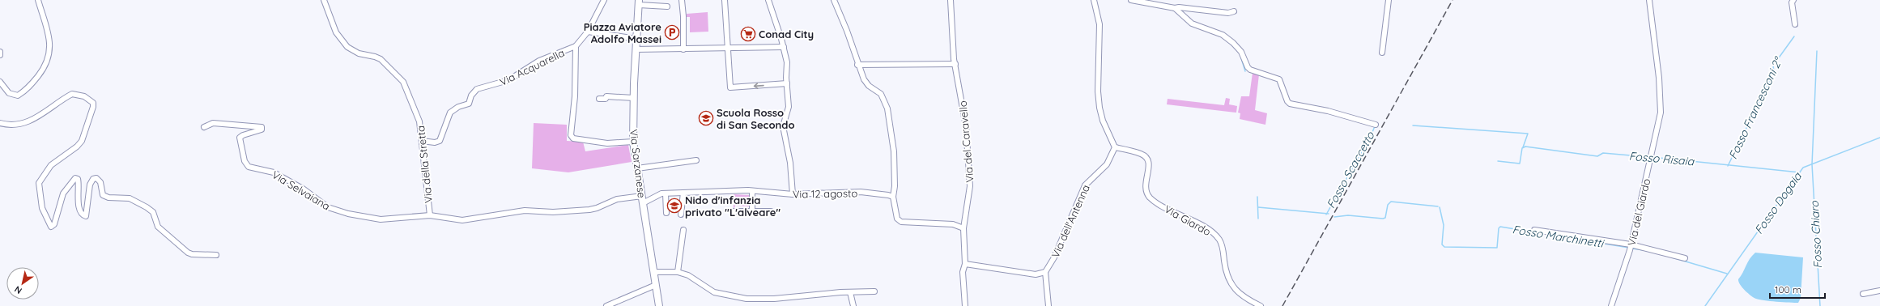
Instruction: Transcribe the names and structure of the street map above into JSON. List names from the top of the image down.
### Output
{
  "streets": {
    "main road": ["Via Sarzanese"],
    "street": [
      "Via Acquarella",
      "Via del Caravello",
      "Via della Stretta",
      "Via Selvaiana",
      "Via 12 agosto",
      "Via del Giardo",
      "Via Giardo",
      "Via dell'Antenna"
    ]
  },
  "crossings": [
    ["Via Acquarella", "Via Sarzanese"],
    ["Via Acquarella", "Via della Stretta"],
    ["Via Sarzanese", "Via 12 agosto"],
    ["Via della Stretta", "Via Selvaiana"],
    ["Via Giardo", "Via dell'Antenna"]
  ],
  "water": [
    "Fosso Francesconi 2°",
    "Fosso Risaia",
    "Fosso Scaccetto",
    "Fosso Dogaia",
    "Fosso Chiaro",
    "Fosso Marchinetti"
  ],
  "places": {
    "parking": ["Piazza Aviatore Adolfo Massei"],
    "supermarket": ["Conad City"],
    "school or university": ["Scuola Rosso di San Secondo", "Nido d'infanzia privato \"L'alveare\""]
  },
  "scale_bar": "100 m",
  "north": "bottom left"
}
